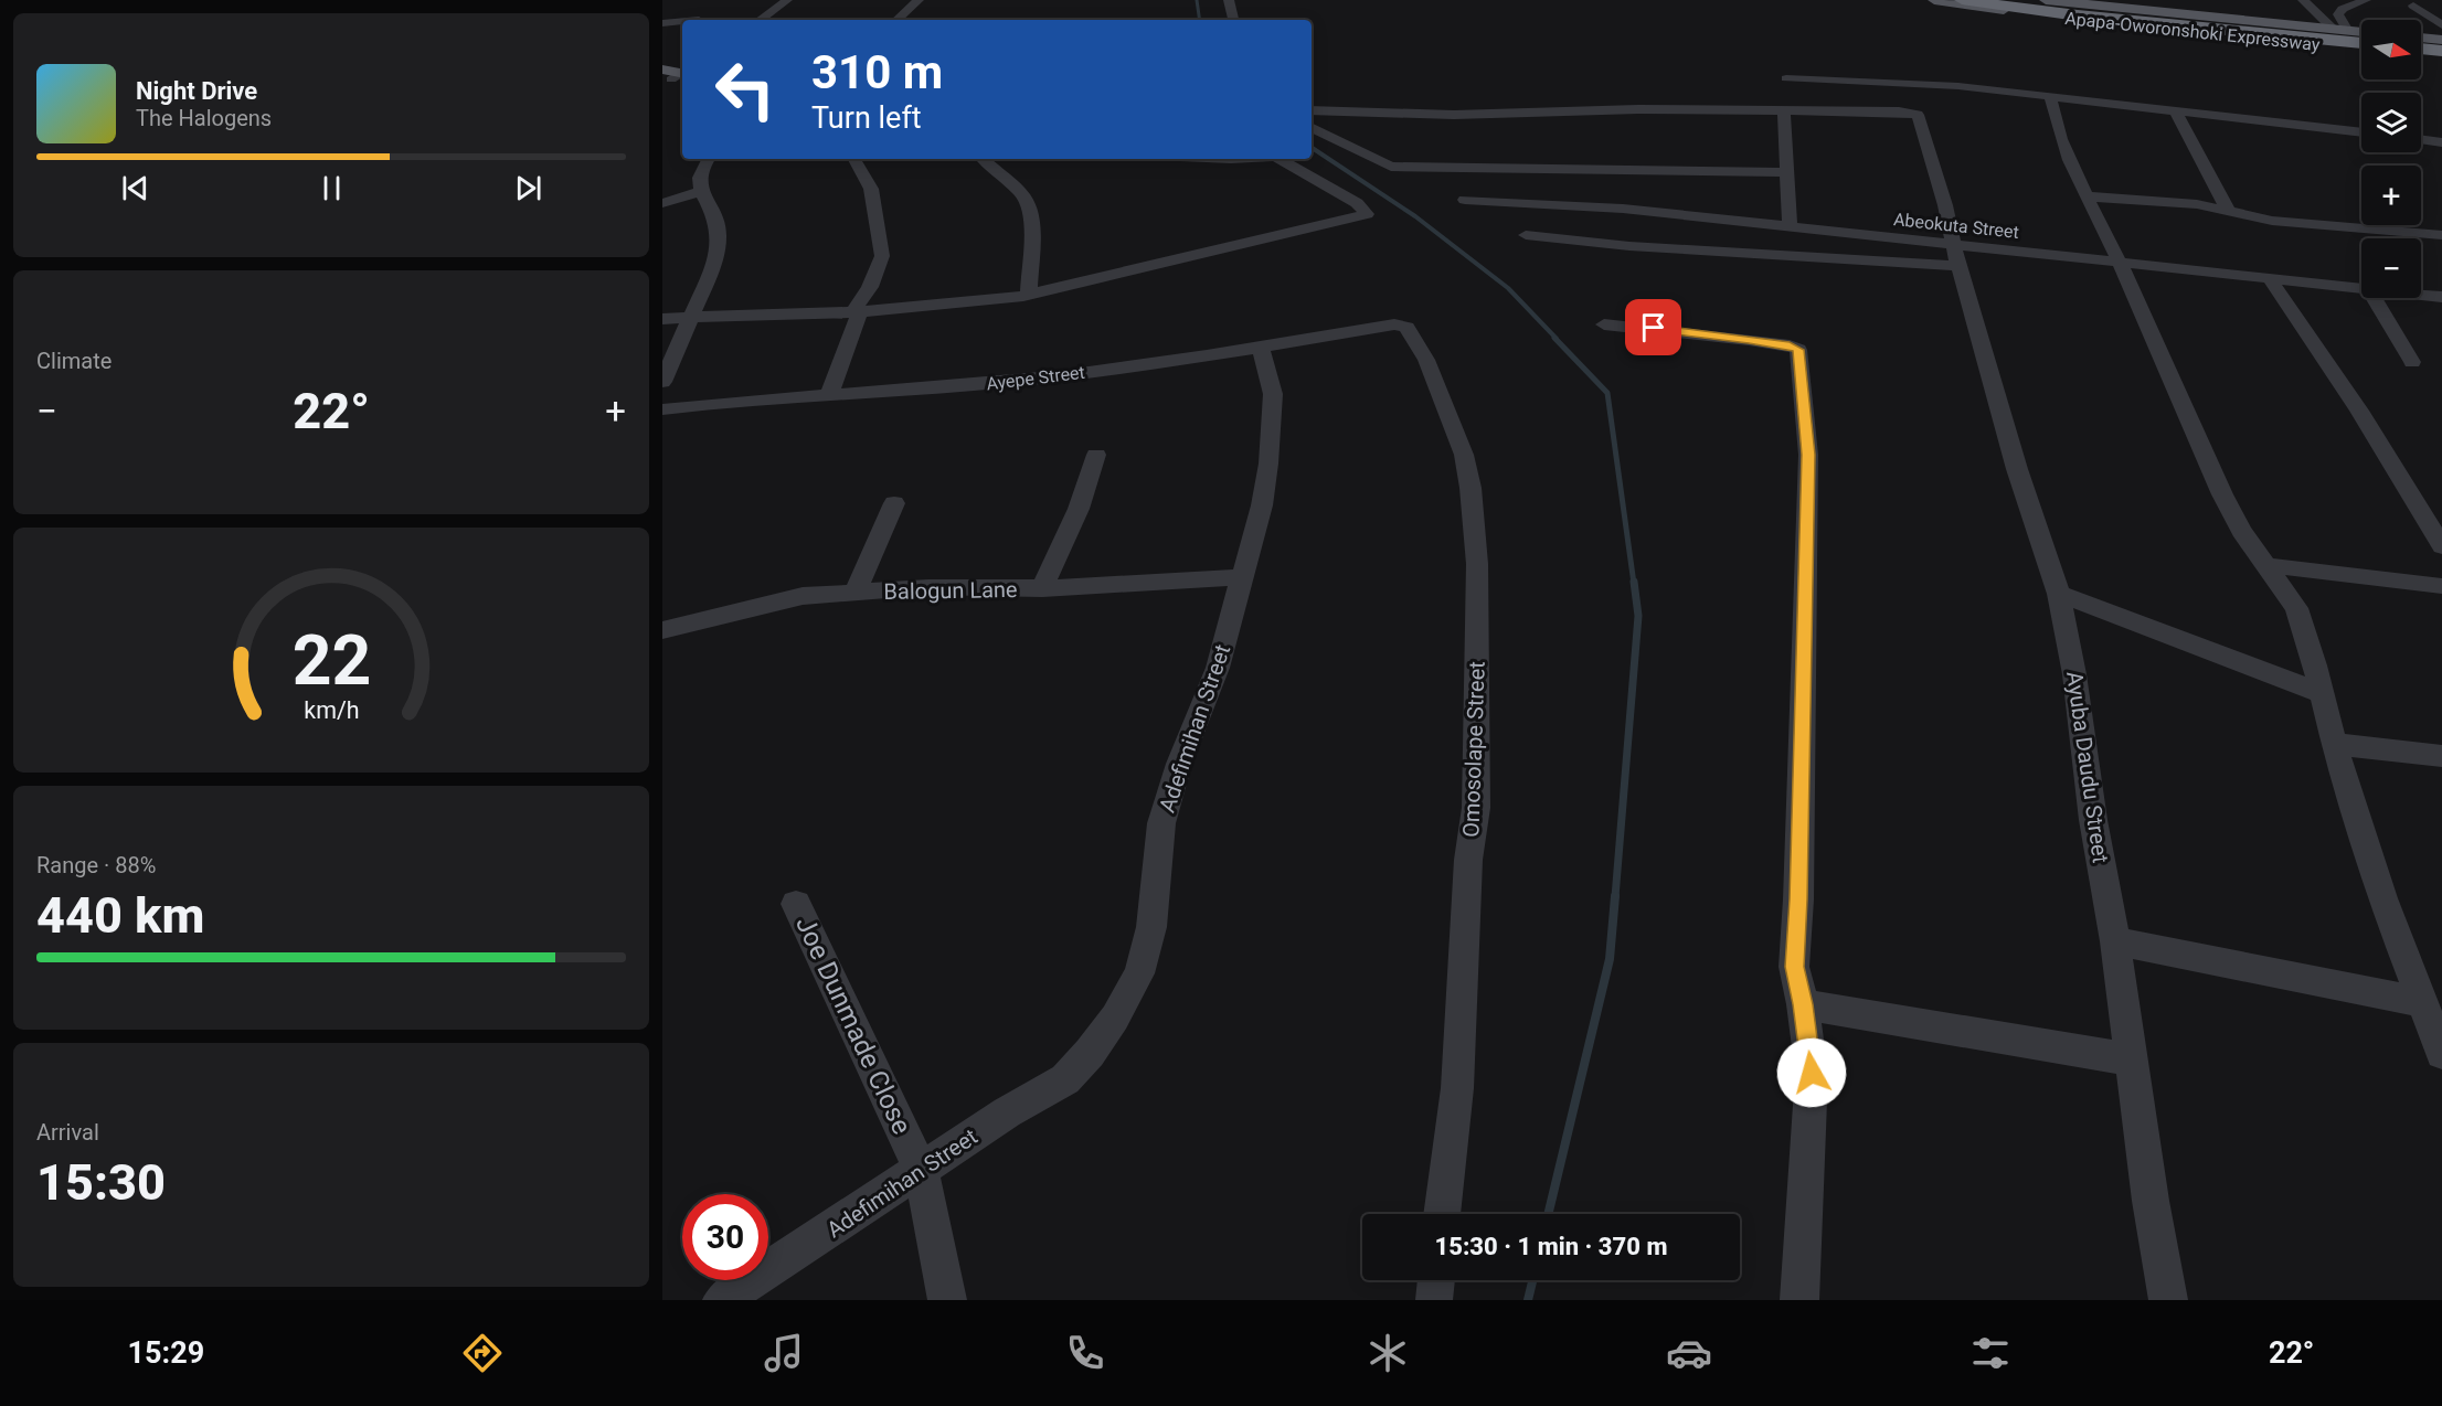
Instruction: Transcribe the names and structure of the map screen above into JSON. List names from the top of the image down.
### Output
{
  "streets": {
    "highway": ["Apapa-Oworonshoki Expressway"],
    "street": [
      "Abeokuta Street",
      "Ayepe Street",
      "Balogun Lane",
      "Adefimihan Street",
      "Omosolape Street",
      "Ayuba Daudu Street",
      "Joe Dunmade Close"
    ]
  },
  "crossings": [
    ["Abeokuta Street", "Ayuba Daudu Street"],
    ["Ayepe Street", "Adefimihan Street"],
    ["Ayepe Street", "Omosolape Street"],
    ["Balogun Lane", "Adefimihan Street"],
    ["Adefimihan Street", "Joe Dunmade Close"]
  ],
  "north": "right",
  "page": {
    "map_buttons": ["+", "−"],
    "turn": ["310 m", "Turn left"],
    "song": ["Night Drive", "The Halogens"],
    "tile": [
      "Climate",
      ["Range · 88%", "440 km"],
      ["Arrival", "15:30"]
    ],
    "heat": ["−", "22°", "+"],
    "limit": "30",
    "trip": "15:30 · 1 min · 370 m",
    "tabs": ["15:29", "22°"],
    "gauge": ["22", "km/h"]
  }
}
